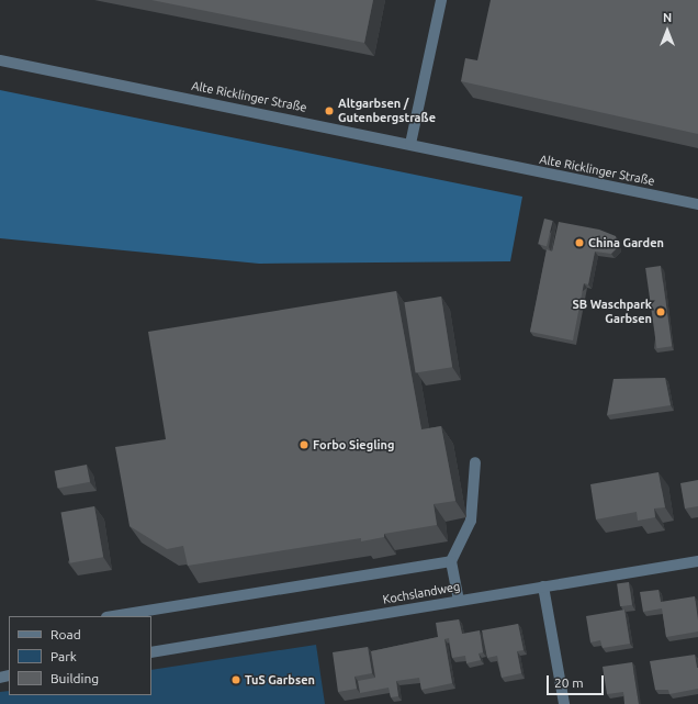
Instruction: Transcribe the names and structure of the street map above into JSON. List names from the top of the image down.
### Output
{
  "streets": {
    "street": ["Alte Ricklinger Straße", "Kochslandweg"]
  },
  "places": [
    "Altgarbsen / Gutenbergstraße",
    "China Garden",
    "SB Waschpark Garbsen",
    "Forbo Siegling",
    "TuS Garbsen"
  ],
  "legend": ["Road", "Park", "Building"],
  "scale_bar": "20 m",
  "north": "top"
}
